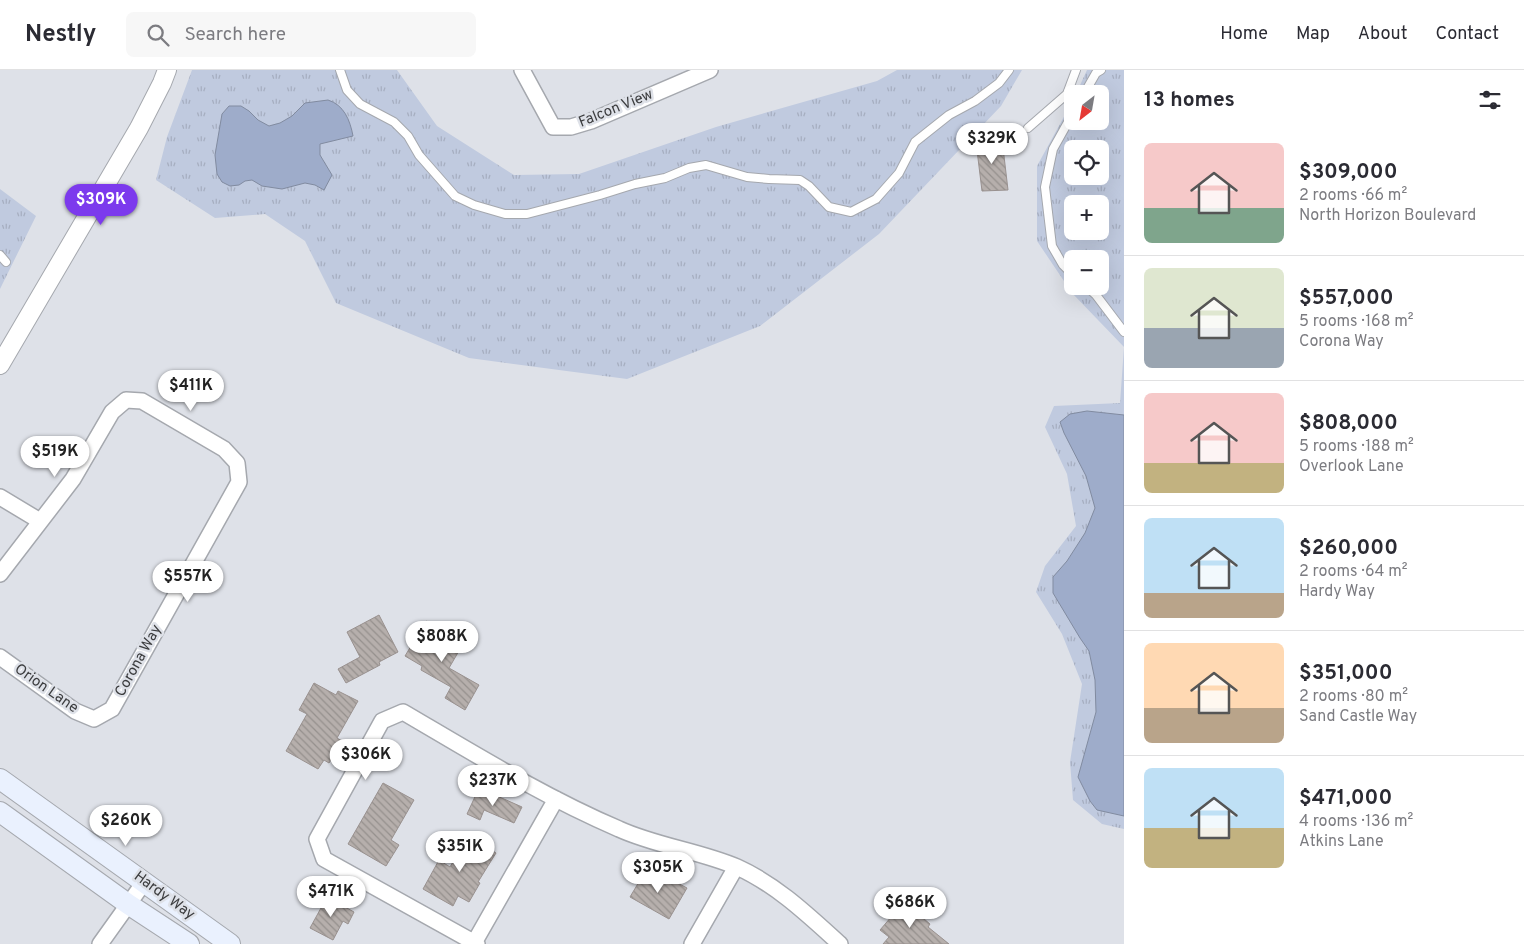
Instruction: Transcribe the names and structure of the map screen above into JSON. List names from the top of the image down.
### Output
{
  "streets": {
    "main road": ["Hardy Way"],
    "street": ["Falcon View", "Corona Way", "Orion Lane"]
  },
  "crossings": [
    ["Corona Way", "Orion Lane"]
  ],
  "north": "bottom left",
  "page": {
    "header": "Nestly",
    "search": "Search here",
    "nav": [
      "Home",
      "Map",
      "About",
      "Contact"
    ],
    "heading": "13 homes",
    "map_buttons": ["+", "−"],
    "price": [
      "$329K",
      "$309K",
      "$411K",
      "$519K",
      "$557K",
      "$808K",
      "$306K",
      "$237K",
      "$260K",
      "$351K",
      "$305K",
      "$471K",
      "$686K"
    ],
    "list": [
      {
        "name": "$309,000",
        "note": "2 rooms · 66 m² · North Horizon Boulevard"
      },
      {
        "name": "$557,000",
        "note": "5 rooms · 168 m² · Corona Way"
      },
      {
        "name": "$808,000",
        "note": "5 rooms · 188 m² · Overlook Lane"
      },
      {
        "name": "$260,000",
        "note": "2 rooms · 64 m² · Hardy Way"
      },
      {
        "name": "$351,000",
        "note": "2 rooms · 80 m² · Sand Castle Way"
      },
      {
        "name": "$471,000",
        "note": "4 rooms · 136 m² · Atkins Lane"
      }
    ]
  }
}
